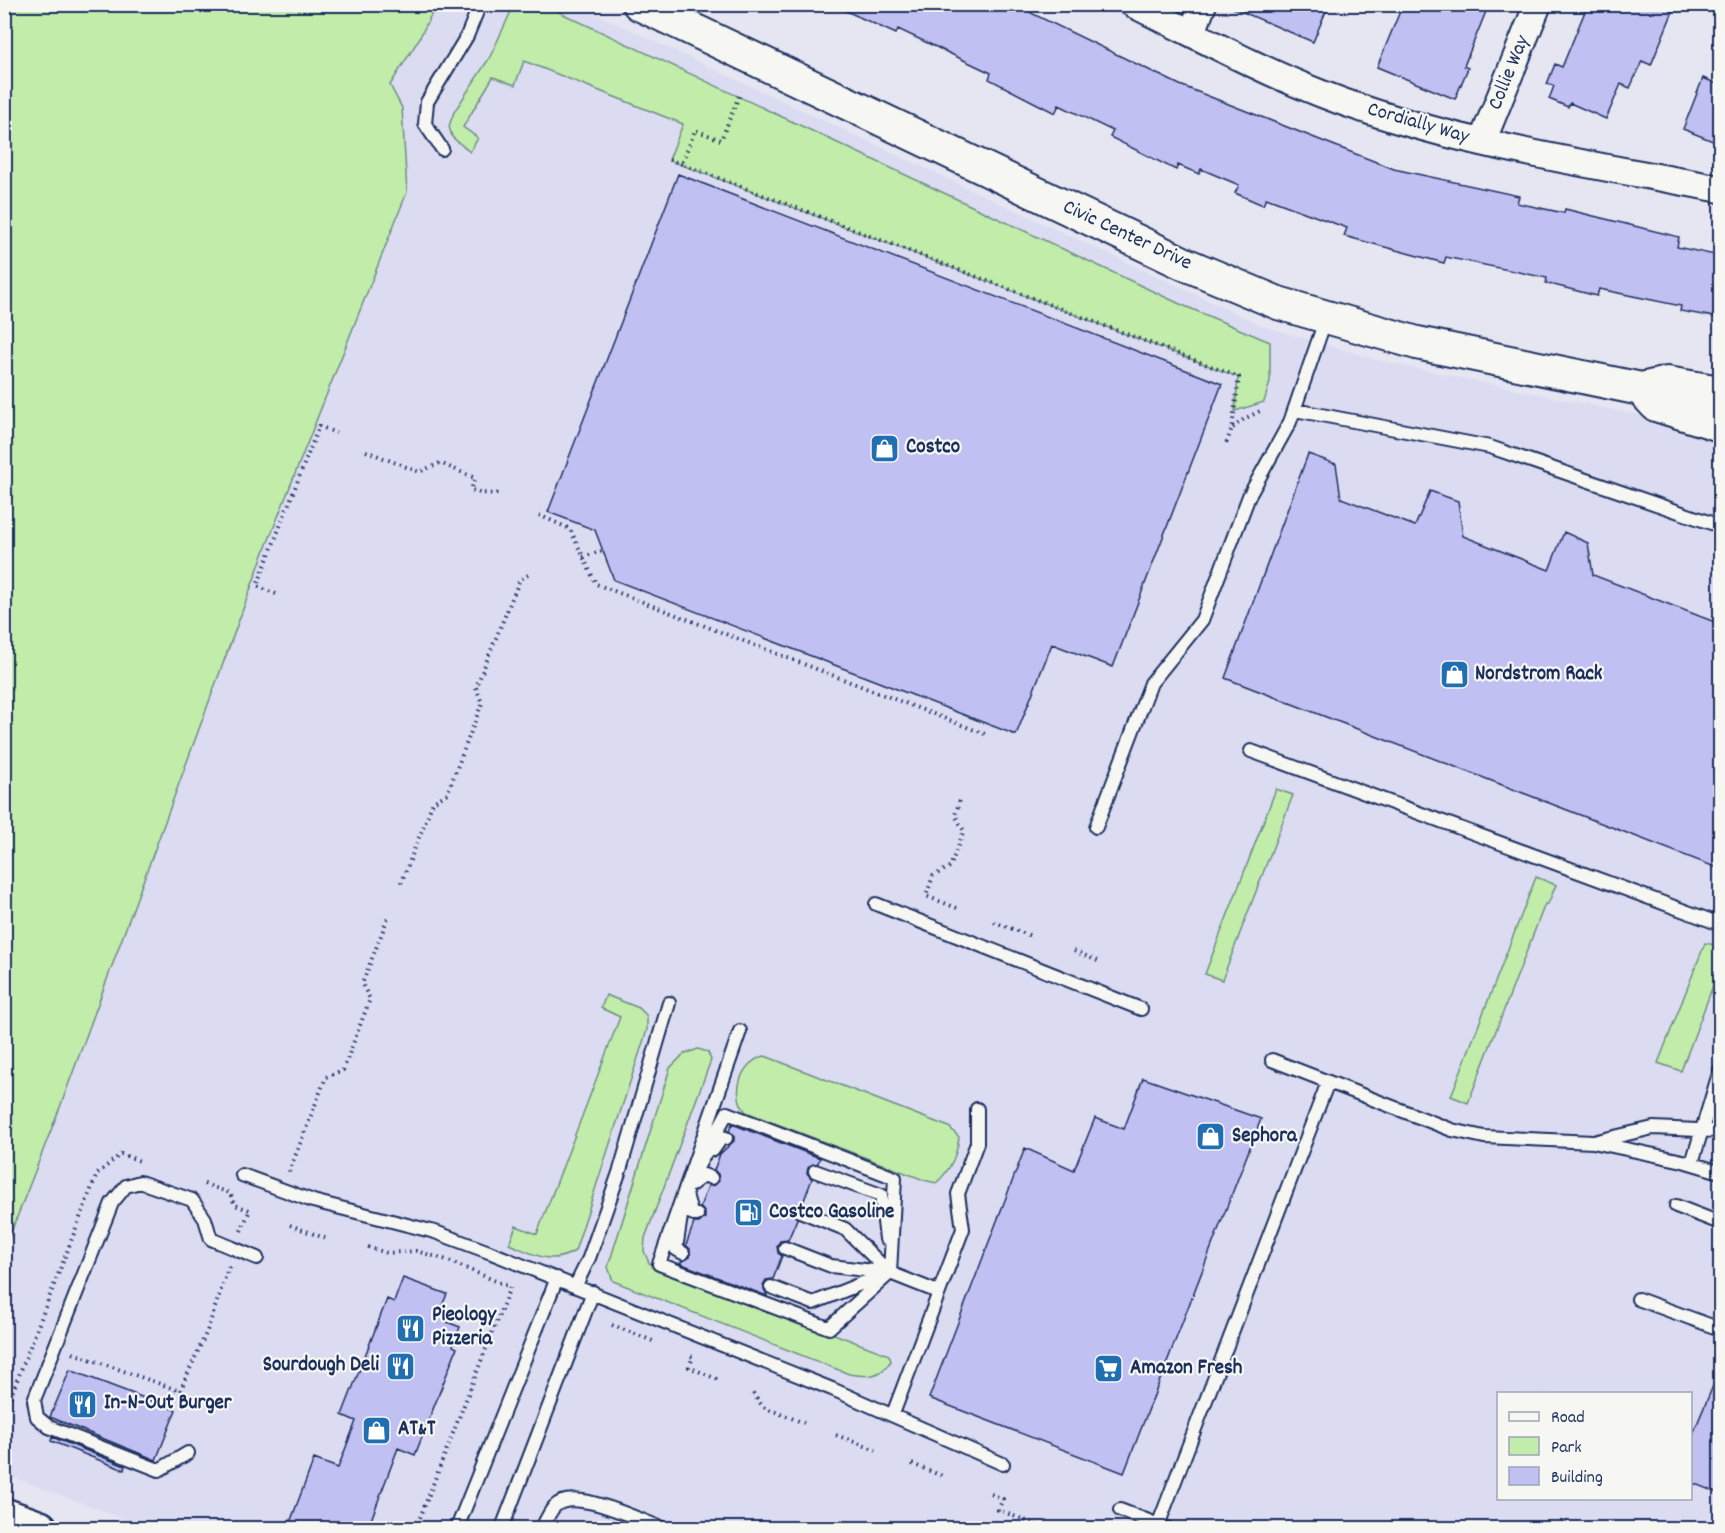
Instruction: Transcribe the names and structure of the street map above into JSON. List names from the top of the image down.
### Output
{
  "streets": {
    "street": ["Collie Way", "Cordially Way", "Civic Center Drive"]
  },
  "crossings": [
    ["Collie Way", "Cordially Way"]
  ],
  "places": {
    "shop": [
      "Costco",
      "Nordstrom Rack",
      "Sephora",
      "AT&T"
    ],
    "fuel station": ["Costco Gasoline"],
    "restaurant": ["Pieology Pizzeria", "Sourdough Deli", "In-N-Out Burger"],
    "supermarket": ["Amazon Fresh"]
  },
  "legend": ["Road", "Park", "Building"]
}
